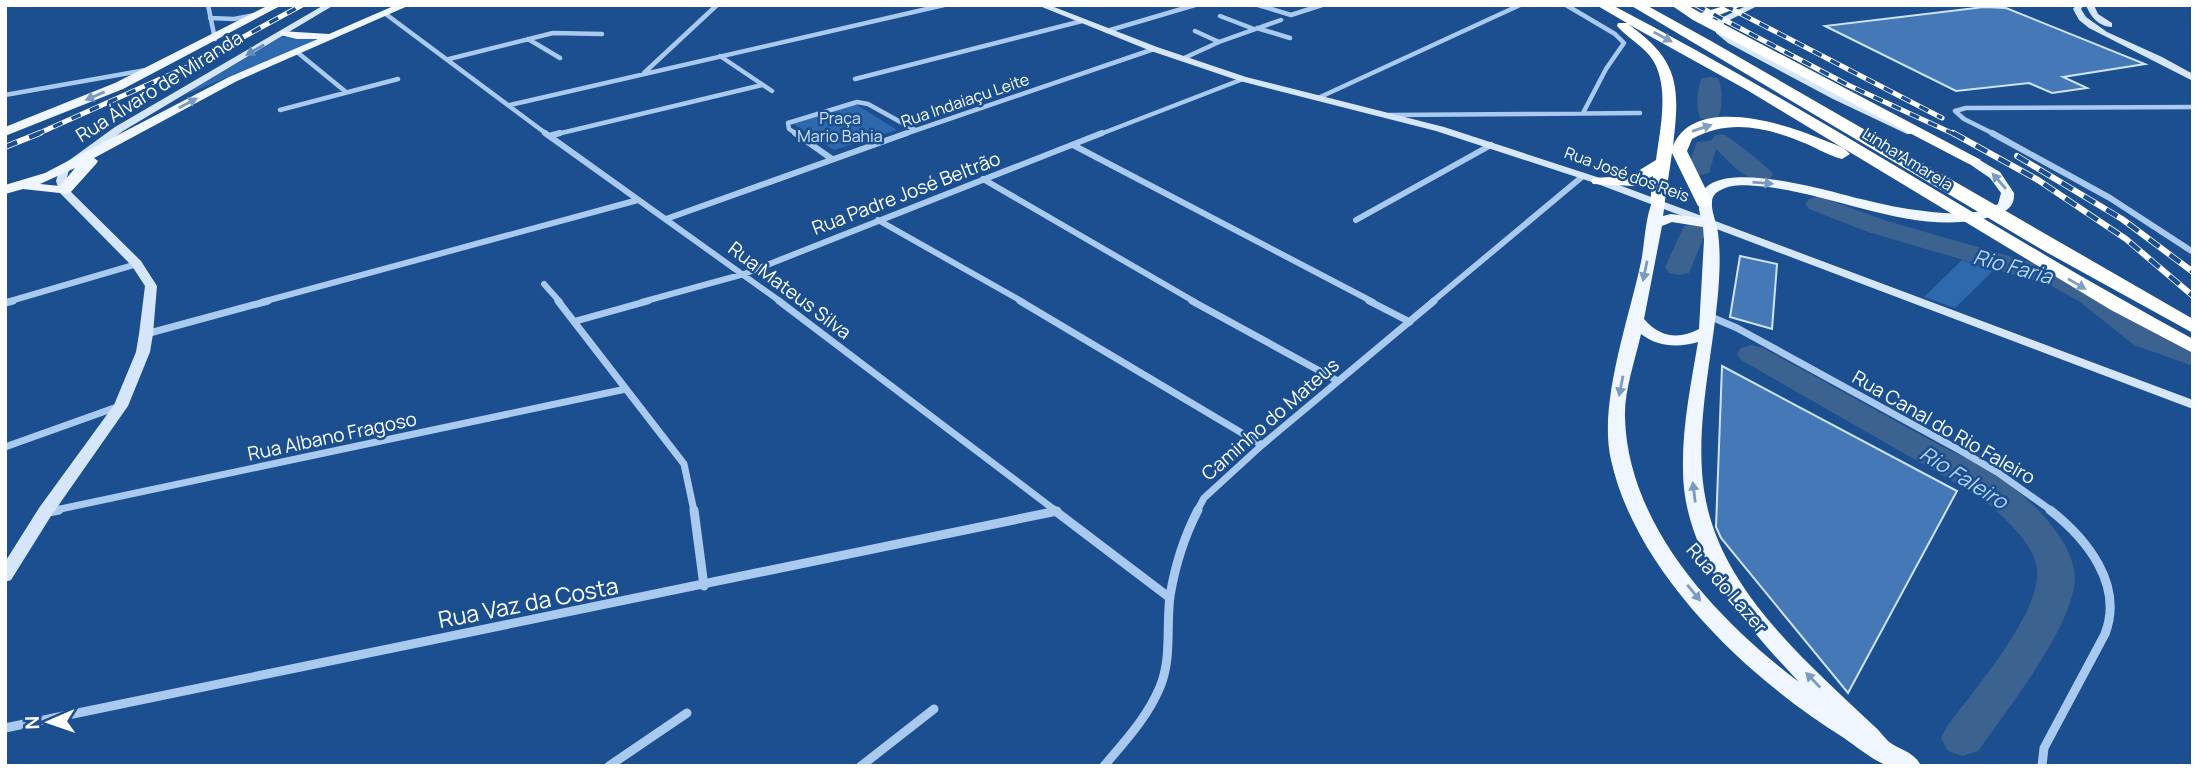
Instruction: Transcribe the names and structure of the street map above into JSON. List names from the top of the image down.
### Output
{
  "streets": {
    "highway": ["Linha Amarela"],
    "main road": ["Rua do Lazer"],
    "street": [
      "Rua Álvaro de Miranda",
      "Rua Indaiaçu Leite",
      "Rua José dos Reis",
      "Rua Padre José Beltrão",
      "Rua Mateus Silva",
      "Caminho do Mateus",
      "Rua Canal do Rio Faleiro",
      "Rua Albano Fragoso",
      "Rua Vaz da Costa"
    ]
  },
  "crossings": [
    ["Rua Indaiaçu Leite", "Rua José dos Reis"],
    ["Rua Indaiaçu Leite", "Rua Mateus Silva"],
    ["Rua José dos Reis", "Rua Padre José Beltrão"],
    ["Rua José dos Reis", "Caminho do Mateus"],
    ["Rua José dos Reis", "Rua do Lazer"],
    ["Rua Padre José Beltrão", "Rua Mateus Silva"],
    ["Rua Mateus Silva", "Caminho do Mateus"],
    ["Rua Mateus Silva", "Rua Vaz da Costa"],
    ["Rua Canal do Rio Faleiro", "Rua do Lazer"]
  ],
  "water": ["Rio Faria", "Rio Faleiro"],
  "parks": ["Praça Mario Bahia"],
  "north": "left"
}
